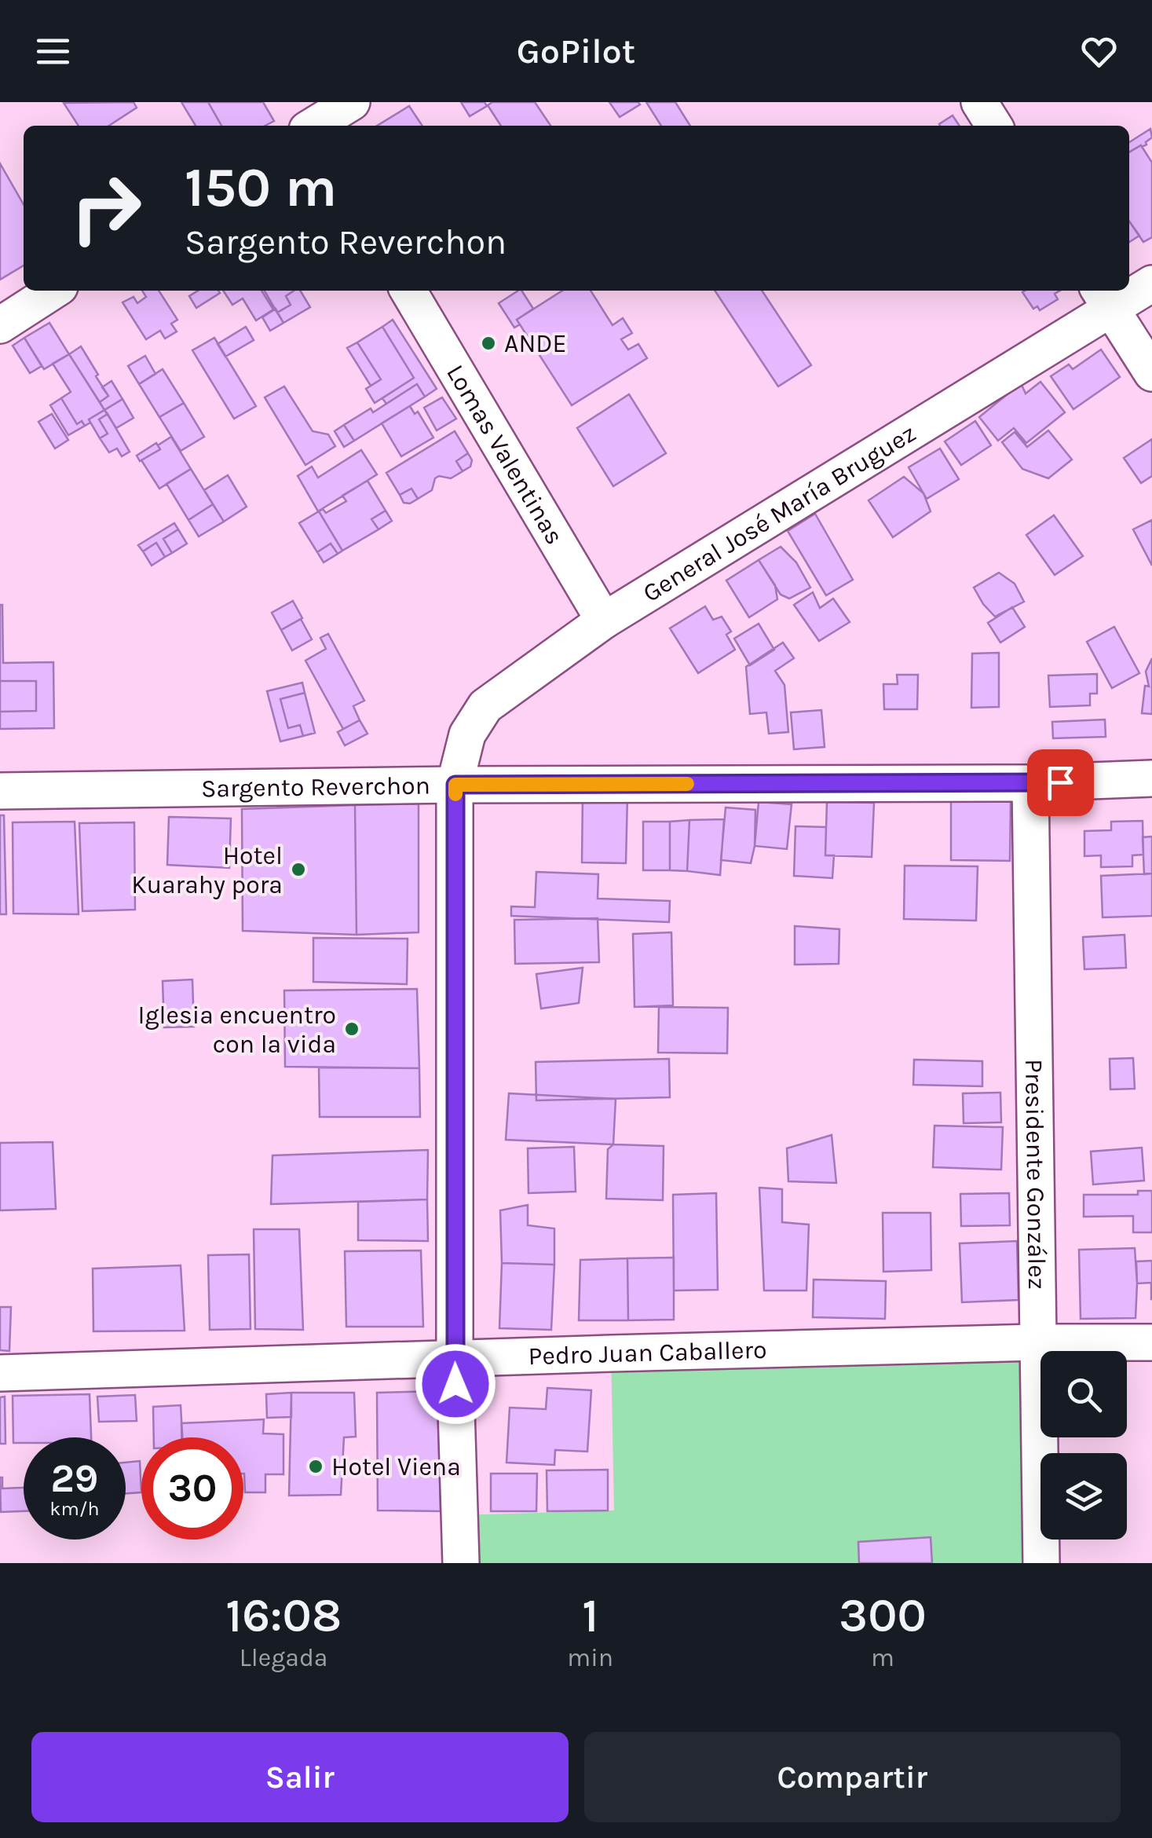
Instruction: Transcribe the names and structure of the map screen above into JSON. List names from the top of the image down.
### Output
{
  "streets": {
    "street": [
      "Lomas Valentinas",
      "General José María Bruguez",
      "Sargento Reverchon",
      "Presidente González",
      "Pedro Juan Caballero"
    ]
  },
  "crossings": [
    ["Lomas Valentinas", "General José María Bruguez"],
    ["General José María Bruguez", "Sargento Reverchon"],
    ["General José María Bruguez", "Pedro Juan Caballero"],
    ["Sargento Reverchon", "Presidente González"],
    ["Presidente González", "Pedro Juan Caballero"]
  ],
  "places": [
    "ANDE",
    "Hotel Kuarahy pora",
    "Iglesia encuentro con la vida",
    "Hotel Viena"
  ],
  "page": {
    "header": "GoPilot",
    "turn": ["150 m", "Sargento Reverchon"],
    "speed": "29 km/h",
    "limit": "30",
    "eta": [
      "16:08",
      "Llegada",
      "1",
      "min",
      "300",
      "m"
    ],
    "buttons": ["Salir", "Compartir"]
  }
}
